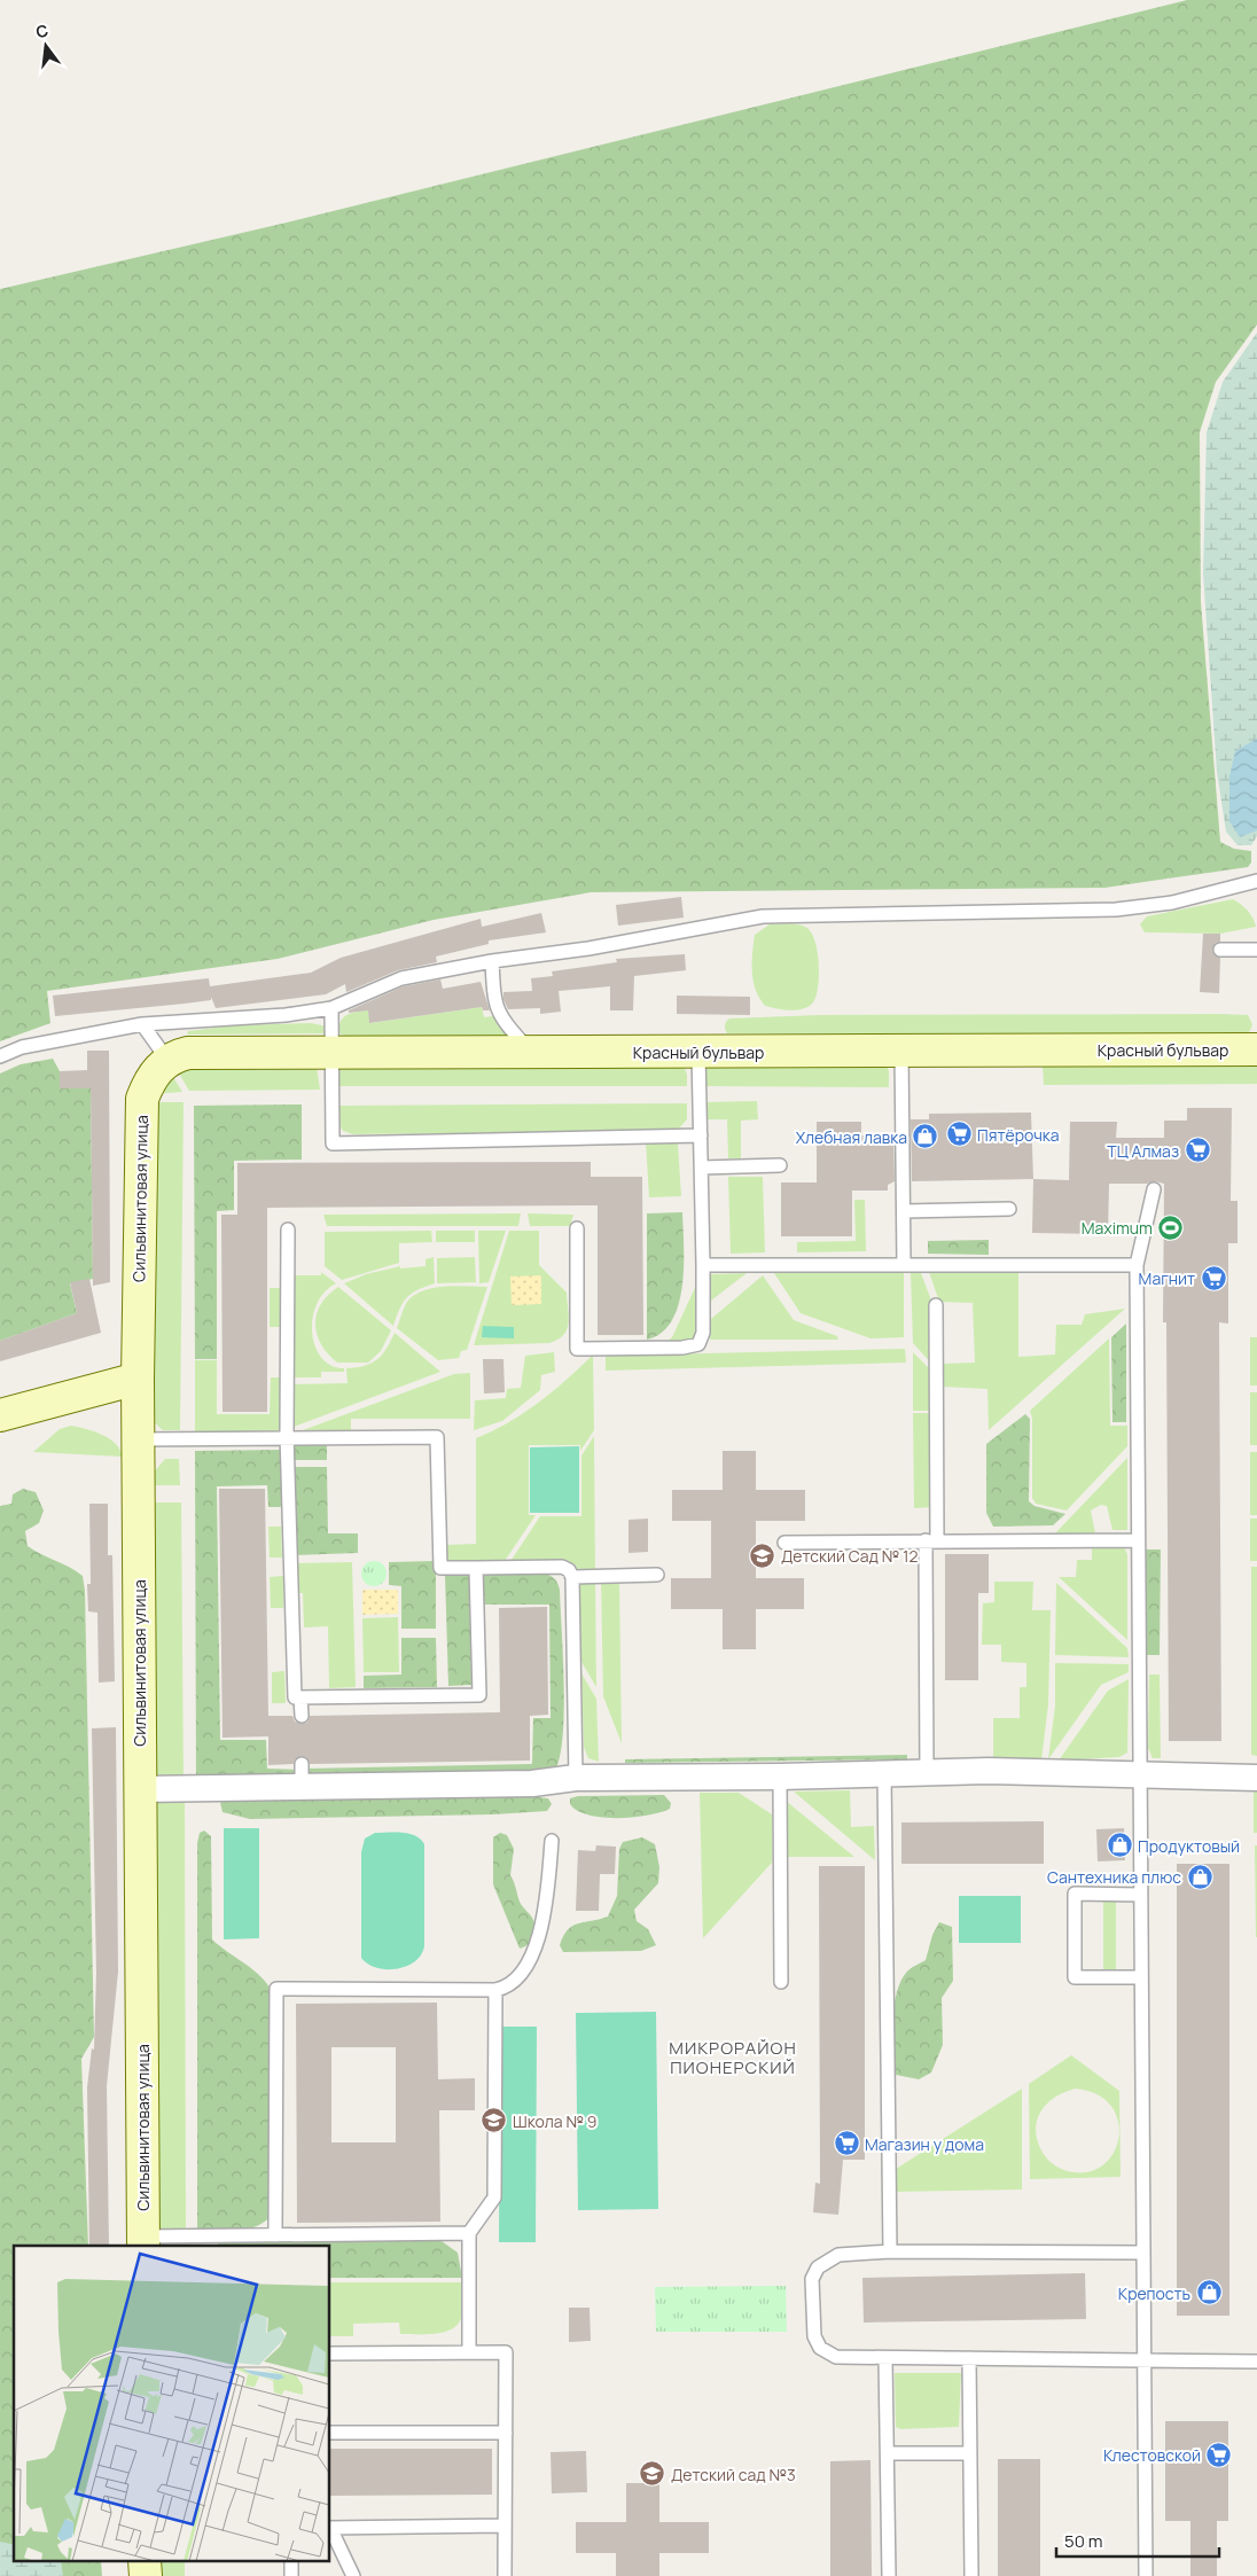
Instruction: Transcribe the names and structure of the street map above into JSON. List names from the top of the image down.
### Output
{
  "streets": {
    "street": ["Красный бульвар", "Сильвинитовая улица"]
  },
  "crossings": [
    ["Красный бульвар", "Сильвинитовая улица"]
  ],
  "districts": ["МИКРОРАЙОН ПИОНЕРСКИЙ"],
  "places": {
    "supermarket": [
      "Пятёрочка",
      "ТЦ Алмаз",
      "Магнит",
      "Магазин у дома",
      "Клестовской"
    ],
    "shop": [
      "Хлебная лавка",
      "Продуктовый",
      "Сантехника плюс",
      "Крепость"
    ],
    "sports": ["Maximum"],
    "school or university": ["Детский Сад № 12", "Школа № 9", "Детский сад №3"]
  },
  "scale_bar": "50 m",
  "north": "top"
}
